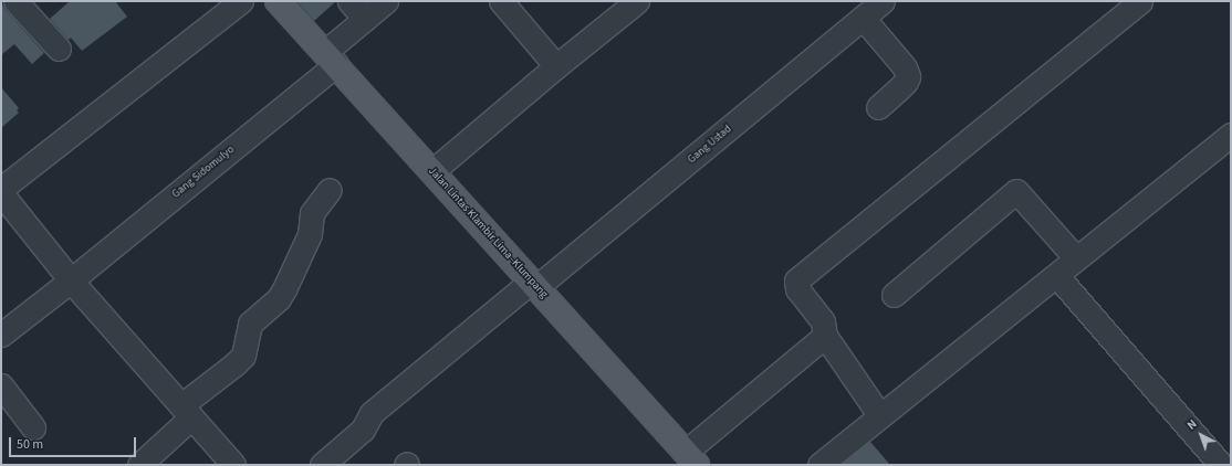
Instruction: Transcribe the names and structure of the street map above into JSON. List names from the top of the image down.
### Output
{
  "streets": {
    "main road": ["Jalan Lintas Klambir Lima–Klumpang"],
    "street": ["Gang Ustad", "Gang Sidomulyo"]
  },
  "crossings": [
    ["Gang Ustad", "Jalan Lintas Klambir Lima–Klumpang"],
    ["Gang Sidomulyo", "Jalan Lintas Klambir Lima–Klumpang"]
  ],
  "scale_bar": "50 m",
  "north": "top left"
}
